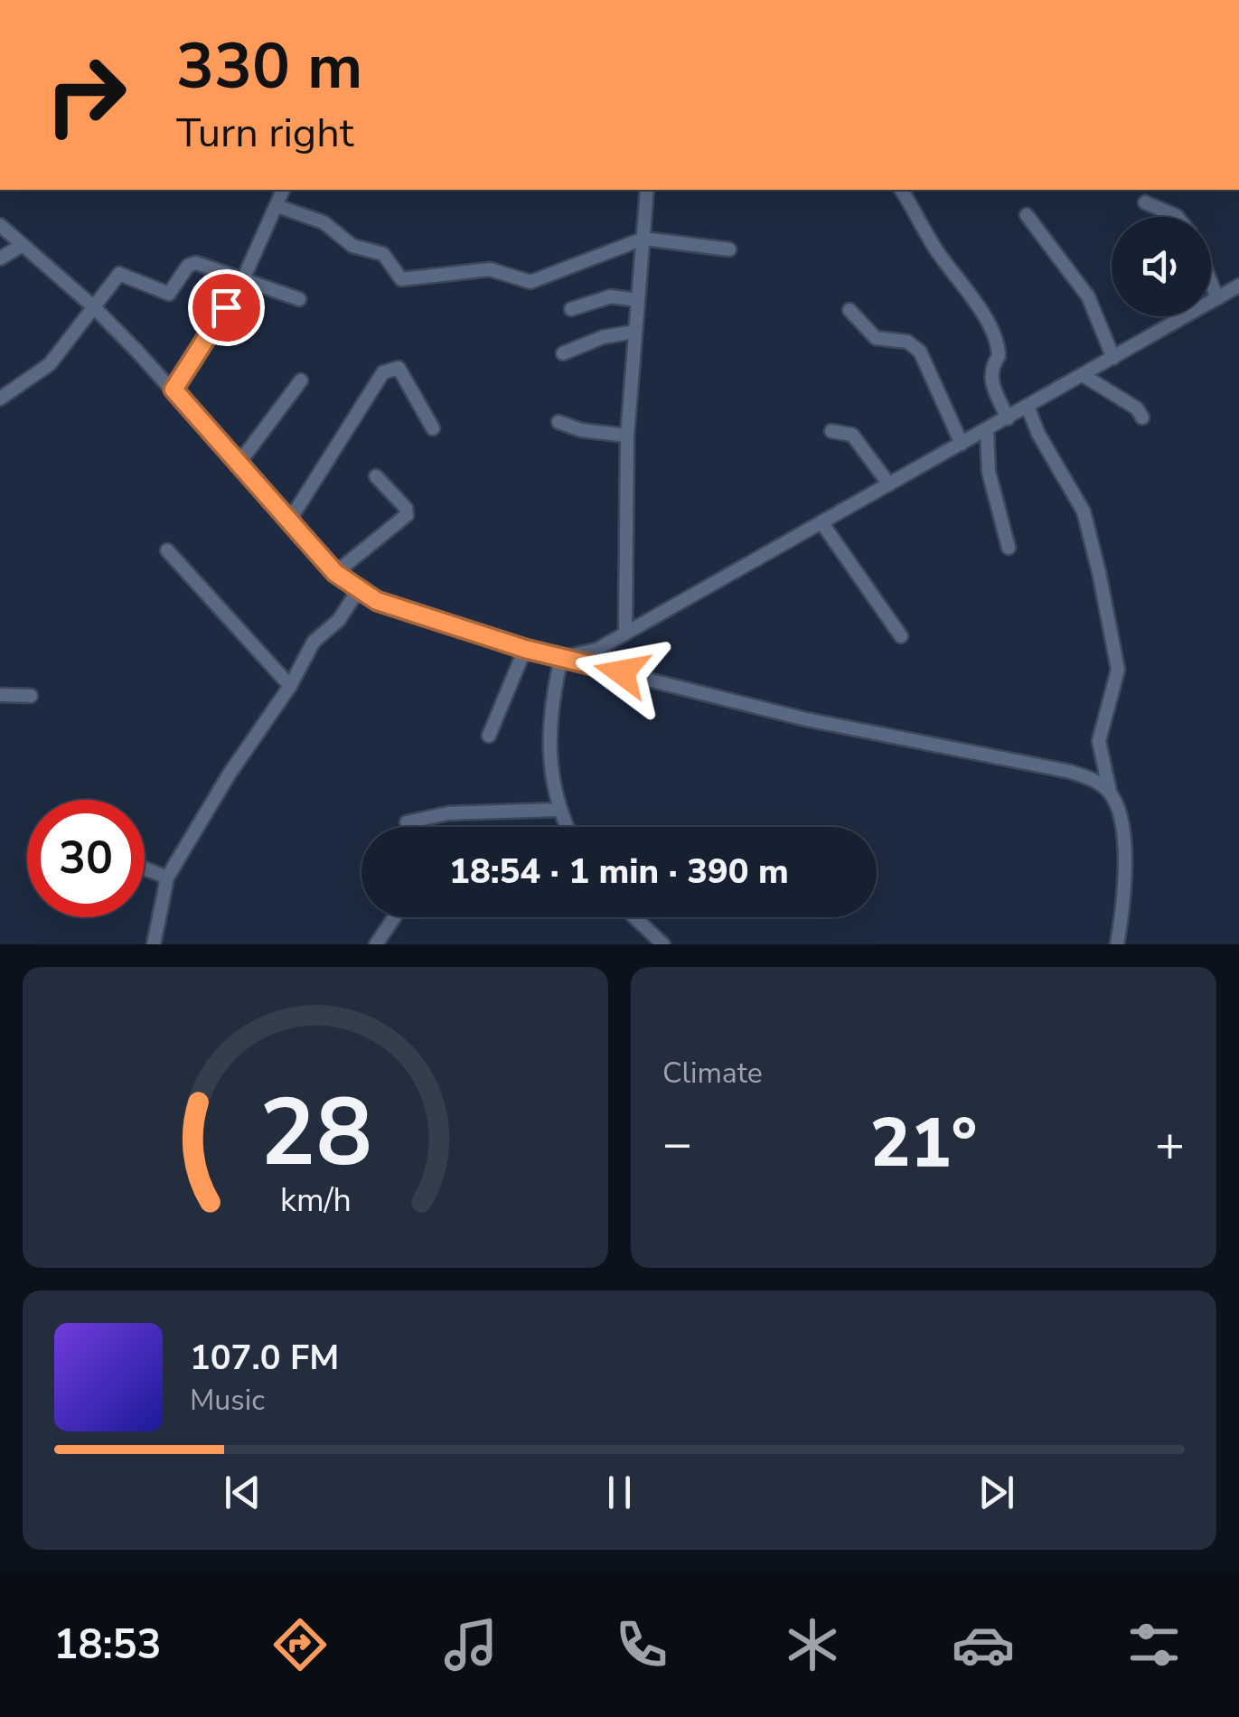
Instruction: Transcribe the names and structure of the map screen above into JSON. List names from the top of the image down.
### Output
{
  "page": {
    "turn": ["330 m", "Turn right"],
    "limit": "30",
    "trip": "18:54 · 1 min · 390 m",
    "tile": "Climate",
    "heat": ["−", "21°", "+"],
    "song": ["107.0 FM", "Music"],
    "tabs": "18:53",
    "gauge": ["28", "km/h"]
  }
}
